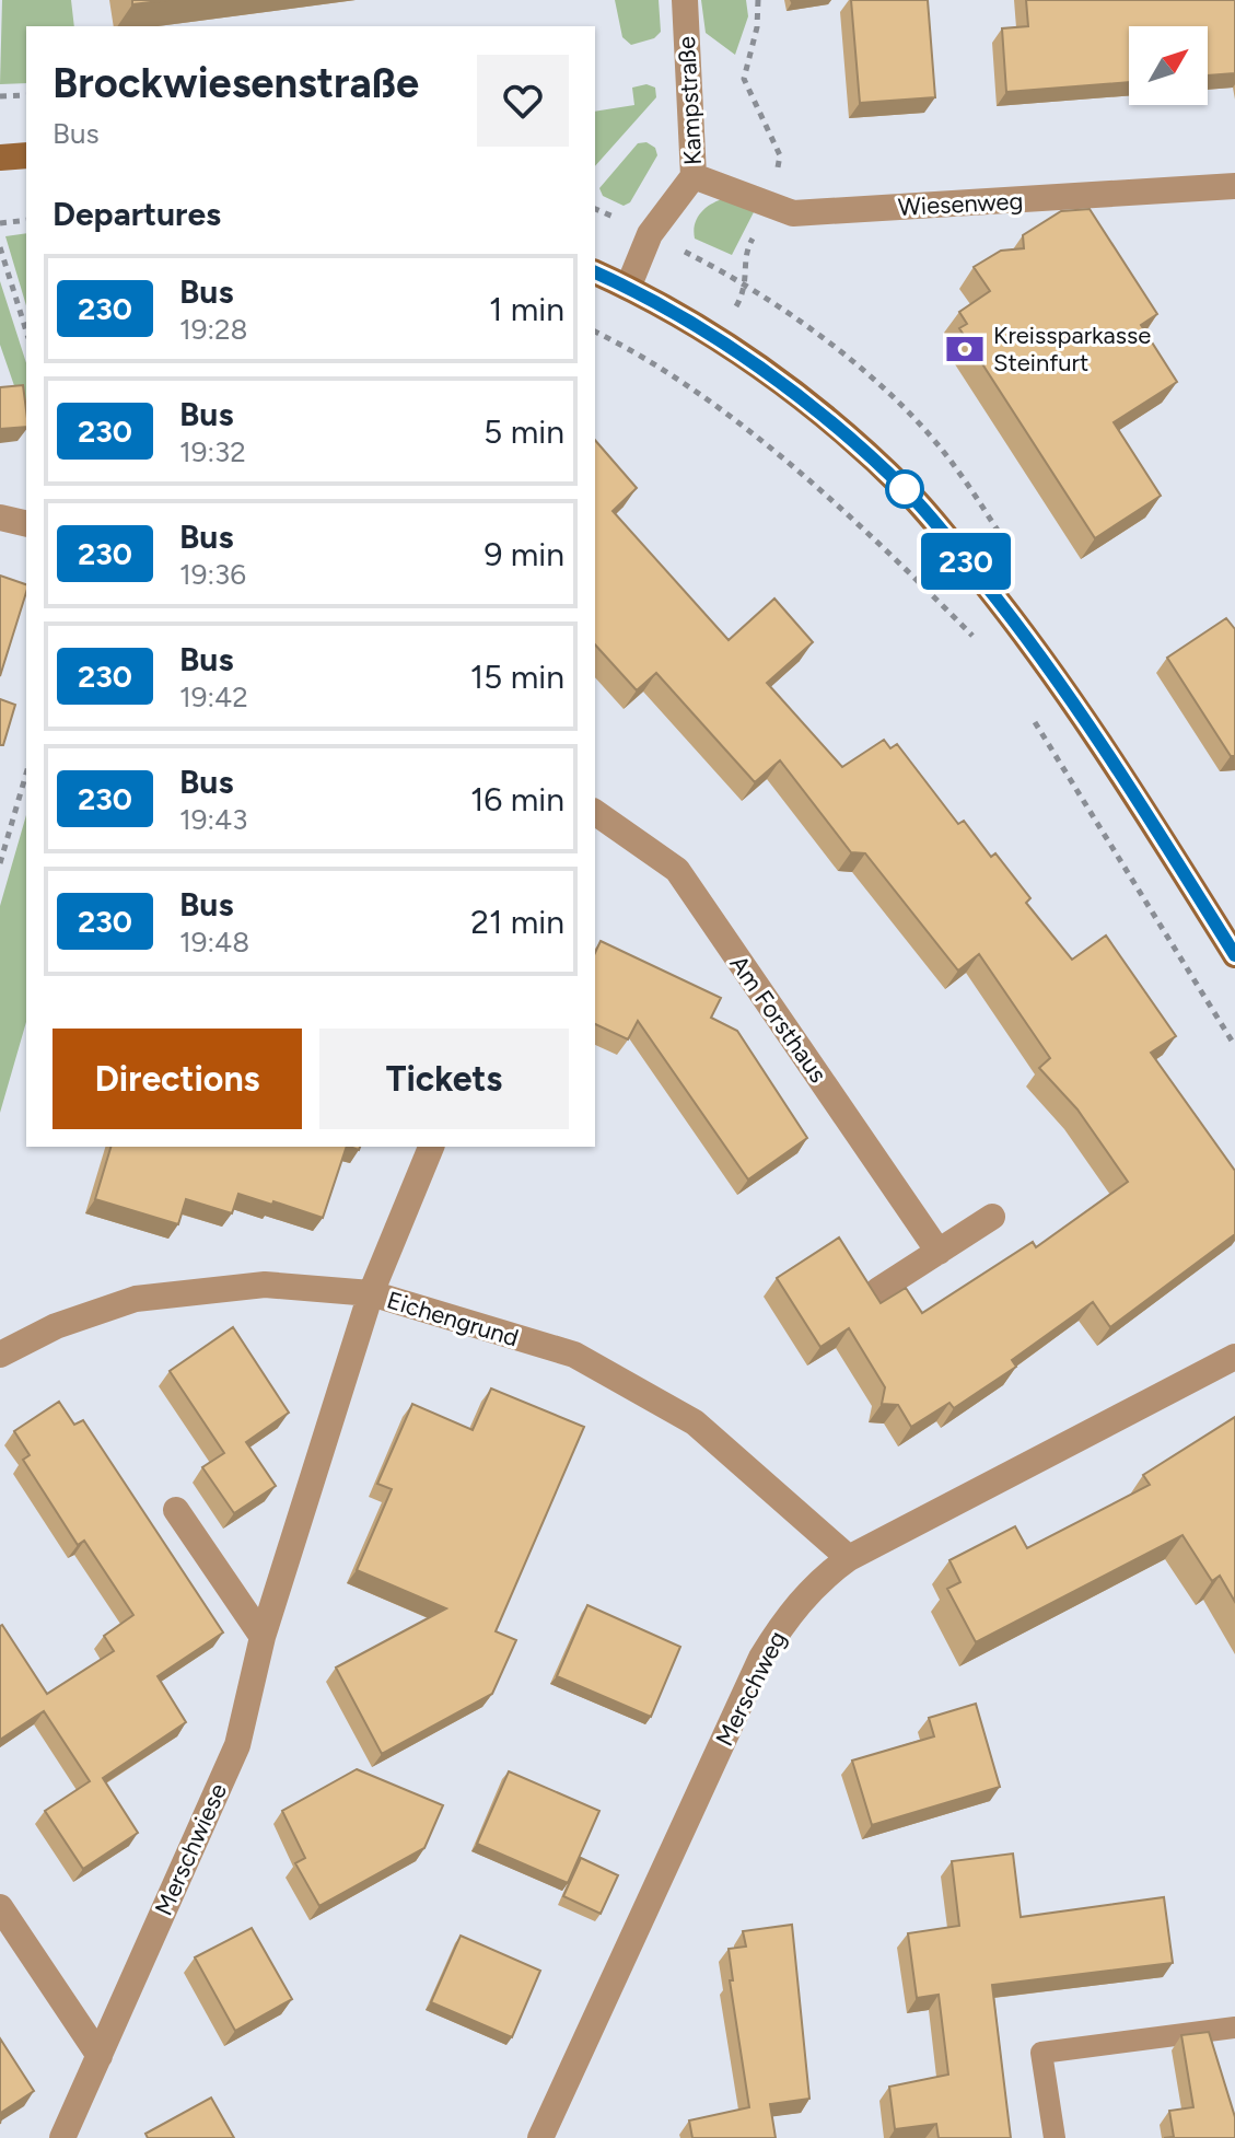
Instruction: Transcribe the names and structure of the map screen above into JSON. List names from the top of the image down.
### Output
{
  "streets": {
    "street": [
      "Kampstraße",
      "Wiesenweg",
      "Am Forsthaus",
      "Eichengrund",
      "Merschweg",
      "Merschwiese"
    ]
  },
  "crossings": [
    ["Kampstraße", "Wiesenweg"],
    ["Eichengrund", "Merschweg"],
    ["Eichengrund", "Merschwiese"]
  ],
  "places": {
    "bank": ["Kreissparkasse Steinfurt"]
  },
  "lines": ["bus line 230"],
  "north": "top right",
  "page": {
    "on_map": "230",
    "heading": [
      ["Brockwiesenstraße", "Bus"],
      "Departures"
    ],
    "list": [
      {
        "mark": "230",
        "name": "Bus",
        "note": "19:28",
        "value": "1 min"
      },
      {
        "mark": "230",
        "name": "Bus",
        "note": "19:32",
        "value": "5 min"
      },
      {
        "mark": "230",
        "name": "Bus",
        "note": "19:36",
        "value": "9 min"
      },
      {
        "mark": "230",
        "name": "Bus",
        "note": "19:42",
        "value": "15 min"
      },
      {
        "mark": "230",
        "name": "Bus",
        "note": "19:43",
        "value": "16 min"
      },
      {
        "mark": "230",
        "name": "Bus",
        "note": "19:48",
        "value": "21 min"
      }
    ],
    "buttons": ["Directions", "Tickets"]
  }
}
